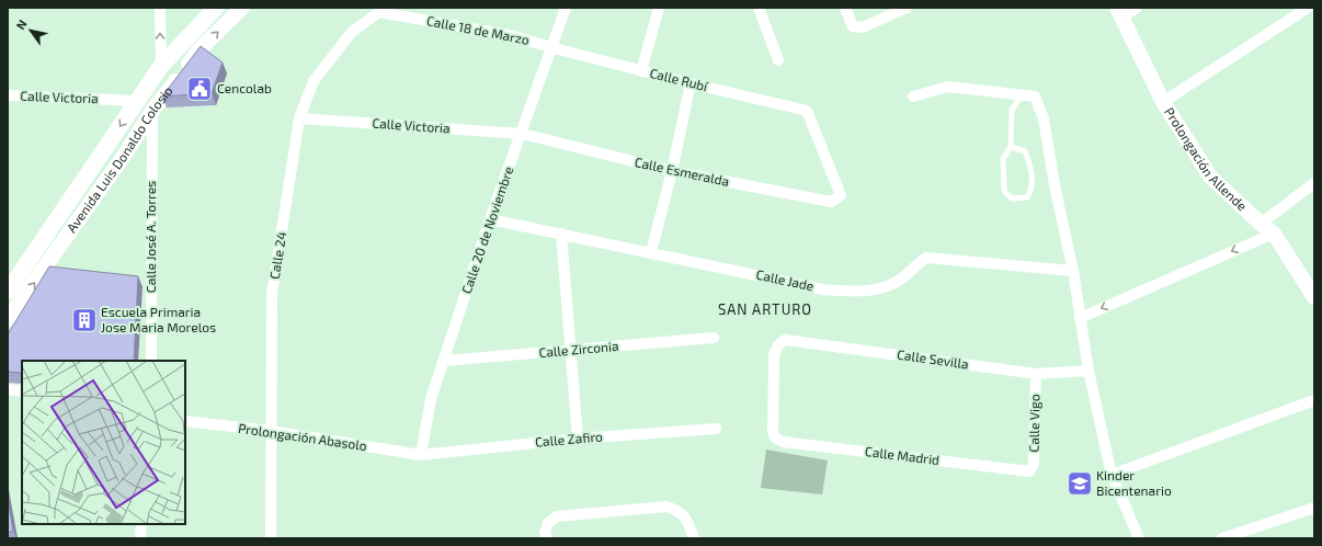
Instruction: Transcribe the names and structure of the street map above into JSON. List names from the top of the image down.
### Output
{
  "streets": {
    "main road": ["Avenida Luis Donaldo Colosio", "Prolongación Allende"],
    "street": [
      "Calle 18 de Marzo",
      "Calle Rubí",
      "Calle Victoria",
      "Calle Esmeralda",
      "Calle 20 de Noviembre",
      "Calle José A. Torres",
      "Calle 24",
      "Calle Jade",
      "Calle Zirconia",
      "Calle Sevilla",
      "Calle Vigo",
      "Prolongación Abasolo",
      "Calle Zafiro",
      "Calle Madrid"
    ]
  },
  "crossings": [
    ["Calle 18 de Marzo", "Calle Rubí"],
    ["Calle 18 de Marzo", "Calle 20 de Noviembre"],
    ["Calle 18 de Marzo", "Calle 24"],
    ["Calle Rubí", "Calle Esmeralda"],
    ["Calle Rubí", "Calle 20 de Noviembre"],
    ["Calle Victoria", "Avenida Luis Donaldo Colosio"],
    ["Calle Victoria", "Calle Esmeralda"],
    ["Calle Victoria", "Calle 20 de Noviembre"],
    ["Calle Victoria", "Calle 24"],
    ["Avenida Luis Donaldo Colosio", "Calle José A. Torres"],
    ["Calle Esmeralda", "Calle 20 de Noviembre"],
    ["Calle 20 de Noviembre", "Calle Jade"],
    ["Calle 20 de Noviembre", "Calle Zirconia"],
    ["Calle 20 de Noviembre", "Prolongación Abasolo"],
    ["Calle 20 de Noviembre", "Calle Zafiro"],
    ["Calle 24", "Prolongación Abasolo"],
    ["Calle Sevilla", "Calle Vigo"],
    ["Calle Sevilla", "Calle Madrid"],
    ["Calle Vigo", "Calle Madrid"],
    ["Prolongación Abasolo", "Calle Zafiro"]
  ],
  "districts": ["SAN ARTURO"],
  "places": {
    "public building": ["Cencolab"],
    "building": ["Escuela Primaria Jose Maria Morelos"],
    "school or university": ["Kinder Bicentenario"]
  },
  "north": "top left"
}
